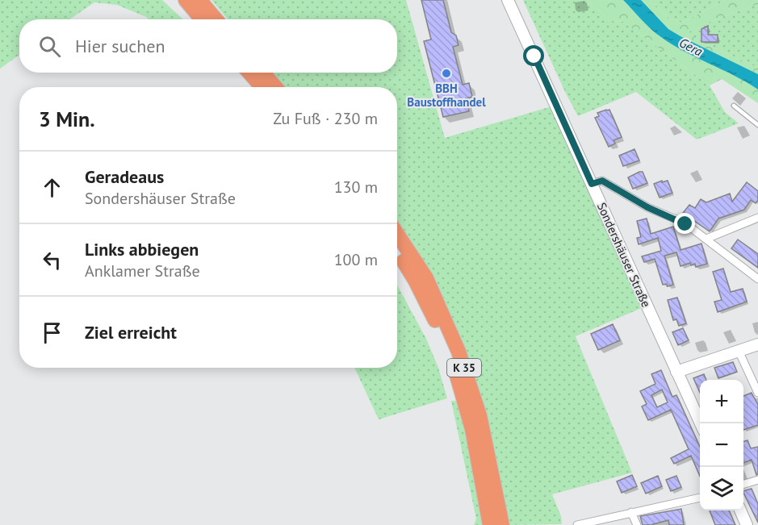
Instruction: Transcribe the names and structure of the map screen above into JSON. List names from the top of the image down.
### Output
{
  "streets": {
    "highway": ["K 35"],
    "street": ["Sondershäuser Straße"]
  },
  "water": ["Gera"],
  "places": ["BBH Baustoffhandel"],
  "page": {
    "search": "Hier suchen",
    "heading": ["3 Min.", "Zu Fuß · 230 m"],
    "list": [
      ["Geradeaus", "Sondershäuser Straße", "130 m"],
      ["Links abbiegen", "Anklamer Straße", "100 m"],
      "Ziel erreicht"
    ],
    "map_buttons": ["+", "−"]
  }
}
